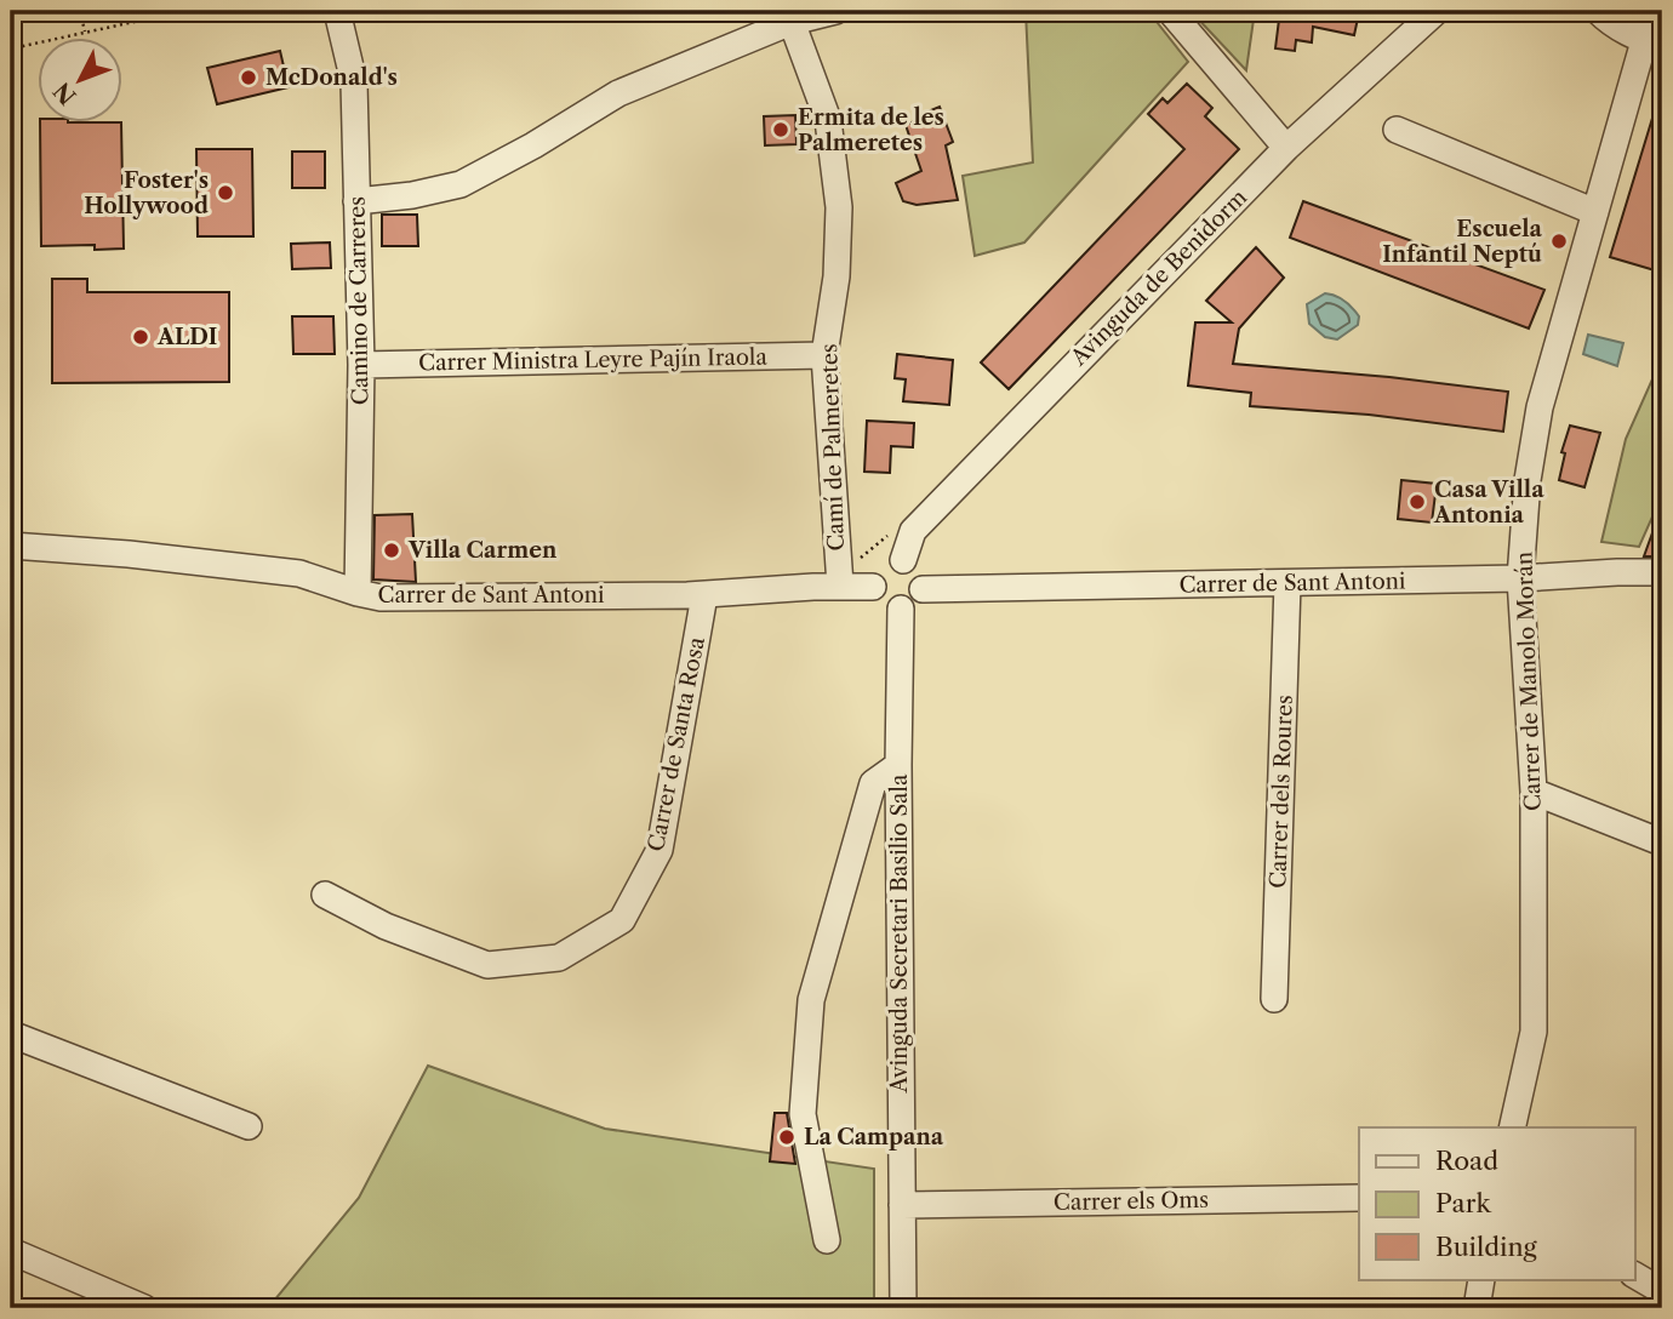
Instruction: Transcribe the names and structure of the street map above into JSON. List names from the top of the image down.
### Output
{
  "streets": {
    "street": [
      "Avinguda de Benidorm",
      "Camino de Carreres",
      "Carrer Ministra Leyre Pajín Iraola",
      "Camí de Palmeretes",
      "Carrer de Sant Antoni",
      "Carrer de Manolo Morán",
      "Carrer de Santa Rosa",
      "Carrer dels Roures",
      "Avinguda Secretari Basilio Sala",
      "Carrer els Oms"
    ]
  },
  "crossings": [
    ["Avinguda de Benidorm", "Carrer de Sant Antoni"],
    ["Avinguda de Benidorm", "Avinguda Secretari Basilio Sala"],
    ["Camino de Carreres", "Carrer Ministra Leyre Pajín Iraola"],
    ["Camino de Carreres", "Carrer de Sant Antoni"],
    ["Carrer Ministra Leyre Pajín Iraola", "Camí de Palmeretes"],
    ["Camí de Palmeretes", "Carrer de Sant Antoni"],
    ["Carrer de Sant Antoni", "Carrer de Manolo Morán"],
    ["Carrer de Sant Antoni", "Carrer de Santa Rosa"],
    ["Carrer de Sant Antoni", "Carrer dels Roures"],
    ["Carrer de Sant Antoni", "Avinguda Secretari Basilio Sala"],
    ["Avinguda Secretari Basilio Sala", "Carrer els Oms"]
  ],
  "places": [
    "McDonald's",
    "Ermita de les Palmeretes",
    "Foster's Hollywood",
    "Escuela Infantil Neptú",
    "ALDI",
    "Casa Villa Antonia",
    "Villa Carmen",
    "La Campana"
  ],
  "legend": ["Road", "Park", "Building"],
  "north": "bottom left"
}
